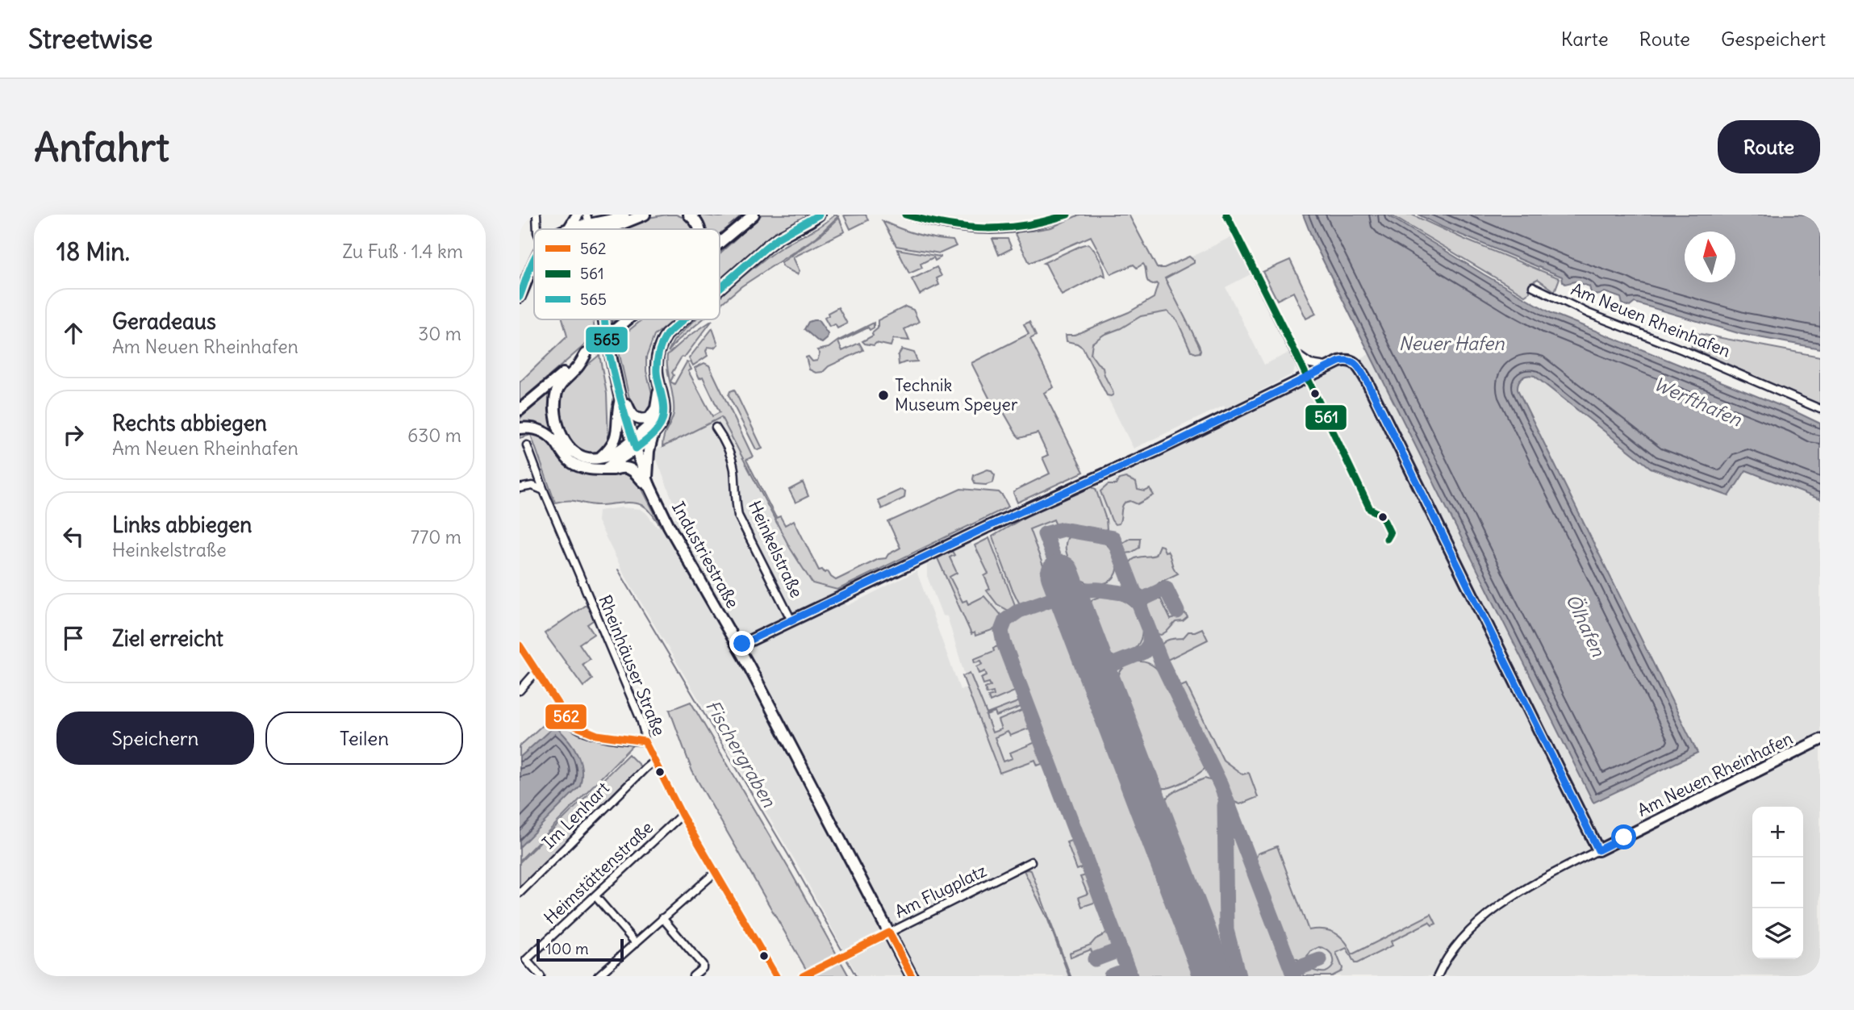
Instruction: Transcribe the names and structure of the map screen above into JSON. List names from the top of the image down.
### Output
{
  "streets": {
    "street": [
      "Am Neuen Rheinhafen",
      "Heinkelstraße",
      "Industriestraße",
      "Rheinhäuser Straße",
      "Im Lenhart",
      "Heimstättenstraße",
      "Am Flugplatz"
    ]
  },
  "crossings": [
    ["Am Neuen Rheinhafen", "Heinkelstraße"],
    ["Heinkelstraße", "Industriestraße"],
    ["Industriestraße", "Am Flugplatz"],
    ["Rheinhäuser Straße", "Im Lenhart"],
    ["Rheinhäuser Straße", "Heimstättenstraße"]
  ],
  "water": [
    "Neuer Hafen",
    "Werfthafen",
    "Ölhafen",
    "Fischergraben"
  ],
  "places": ["Technik Museum Speyer"],
  "lines": ["transit line 561", "transit line 565", "transit line 562"],
  "legend": ["562", "561", "565"],
  "scale_bar": "100 m",
  "north": "top",
  "page": {
    "header": "Streetwise",
    "nav": ["Karte", "Route", "Gespeichert"],
    "buttons": [
      "Route",
      ["Speichern", "Teilen"]
    ],
    "title": "Anfahrt",
    "heading": ["18 Min.", "Zu Fuß · 1.4 km"],
    "list": [
      ["Geradeaus", "Am Neuen Rheinhafen", "30 m"],
      ["Rechts abbiegen", "Am Neuen Rheinhafen", "630 m"],
      ["Links abbiegen", "Heinkelstraße", "770 m"],
      "Ziel erreicht"
    ],
    "map_buttons": ["+", "−"],
    "scale": "100 m"
  }
}
